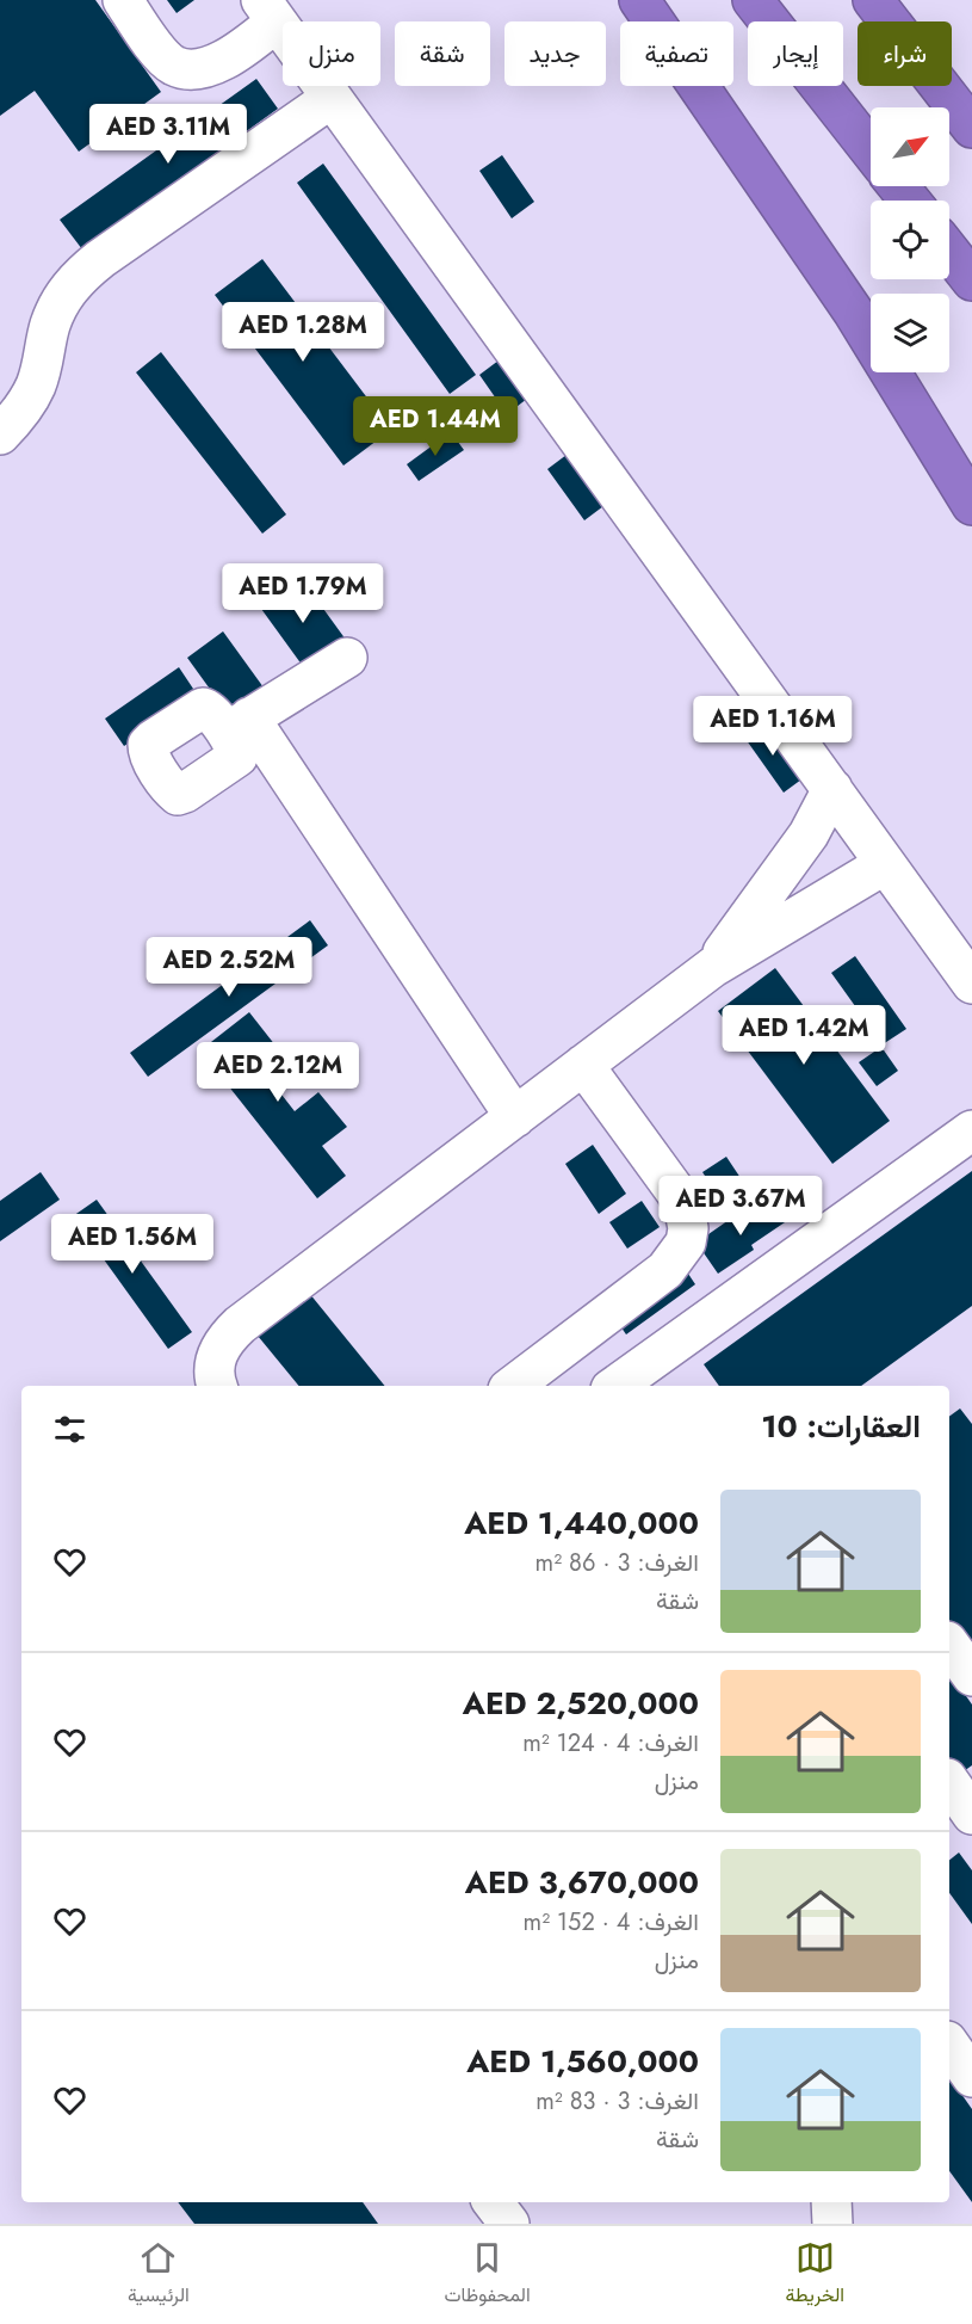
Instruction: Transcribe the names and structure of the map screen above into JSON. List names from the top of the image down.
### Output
{
  "north": "top right",
  "page": {
    "chip": [
      "شراء",
      "إيجار",
      "تصفية",
      "جديد",
      "شقة",
      "منزل"
    ],
    "price": [
      "AED 3.11M",
      "AED 1.28M",
      "AED 1.44M",
      "AED 1.79M",
      "AED 1.16M",
      "AED 2.52M",
      "AED 1.42M",
      "AED 2.12M",
      "AED 3.67M",
      "AED 1.56M"
    ],
    "heading": "العقارات: 10",
    "list": [
      {
        "name": "AED 1,440,000",
        "note": "الغرف: 3 · 86 m² · شقة"
      },
      {
        "name": "AED 2,520,000",
        "note": "الغرف: 4 · 124 m² · منزل"
      },
      {
        "name": "AED 3,670,000",
        "note": "الغرف: 4 · 152 m² · منزل"
      },
      {
        "name": "AED 1,560,000",
        "note": "الغرف: 3 · 83 m² · شقة"
      }
    ],
    "tabs": ["الخريطة", "المحفوظات", "الرئيسية"]
  }
}
